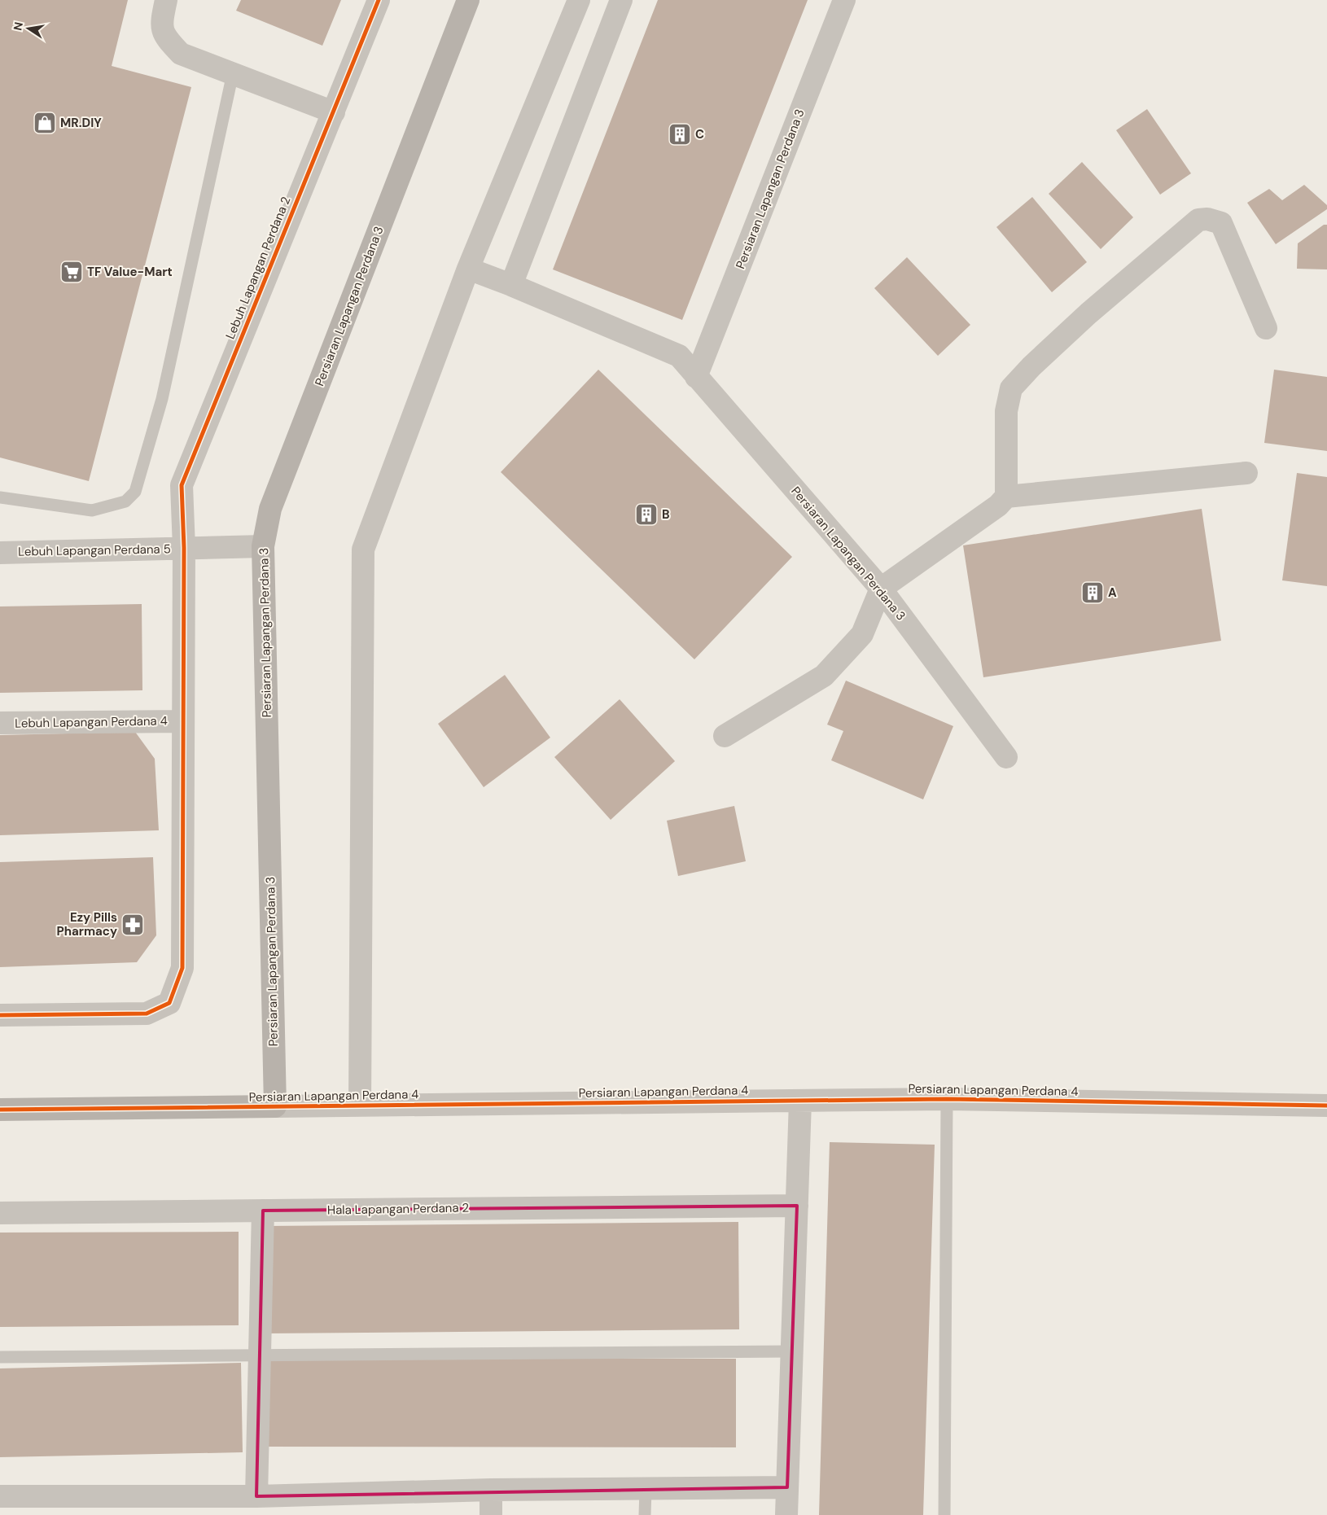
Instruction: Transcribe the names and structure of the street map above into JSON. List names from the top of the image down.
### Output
{
  "streets": {
    "street": [
      "Persiaran Lapangan Perdana 3",
      "Lebuh Lapangan Perdana 2",
      "Lebuh Lapangan Perdana 5",
      "Lebuh Lapangan Perdana 4",
      "Persiaran Lapangan Perdana 4",
      "Hala Lapangan Perdana 2"
    ]
  },
  "crossings": [
    ["Persiaran Lapangan Perdana 3", "Lebuh Lapangan Perdana 5"],
    ["Persiaran Lapangan Perdana 3", "Persiaran Lapangan Perdana 4"],
    ["Lebuh Lapangan Perdana 2", "Lebuh Lapangan Perdana 5"],
    ["Lebuh Lapangan Perdana 2", "Lebuh Lapangan Perdana 4"]
  ],
  "places": {
    "shop": ["MR.DIY"],
    "building": ["C", "B", "A"],
    "supermarket": ["TF Value-Mart"],
    "pharmacy": ["Ezy Pills Pharmacy"]
  },
  "north": "left"
}
